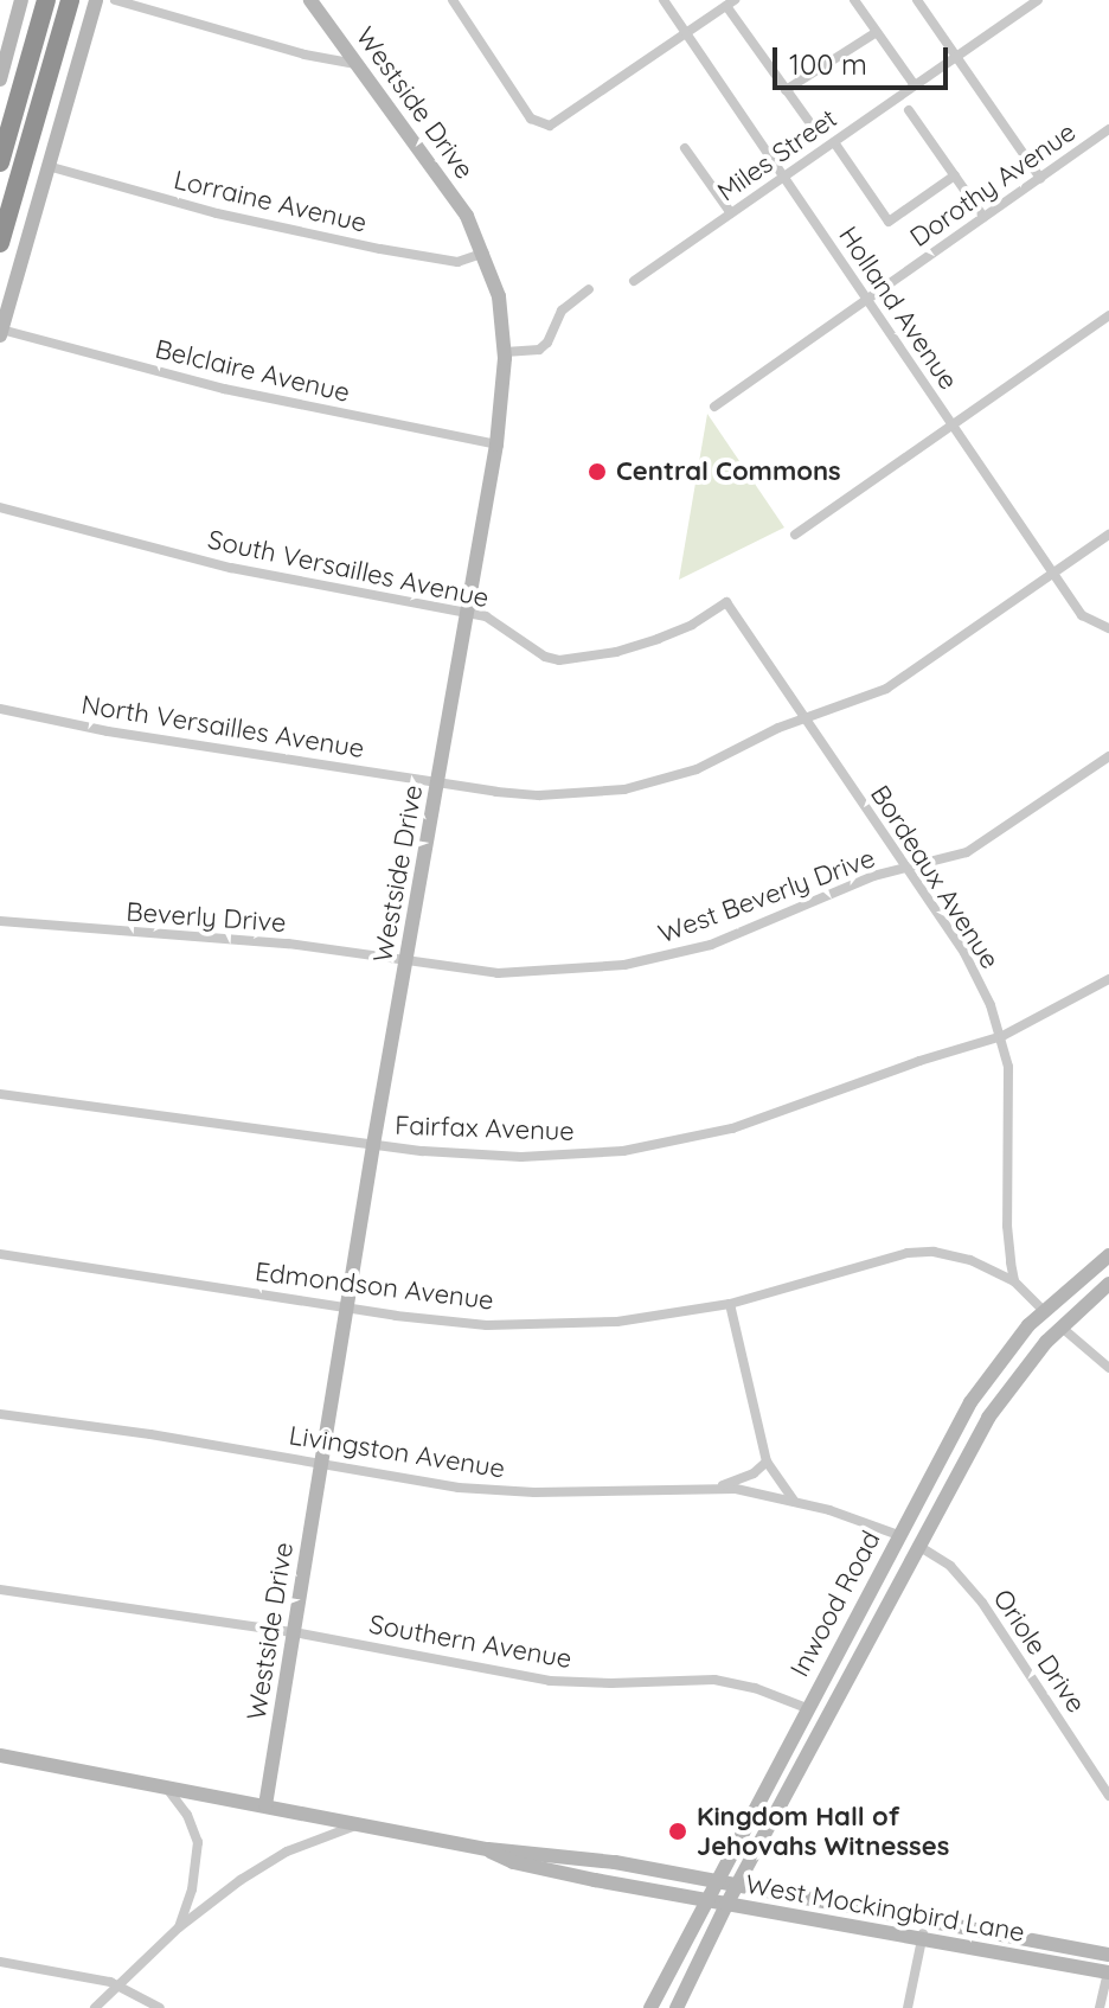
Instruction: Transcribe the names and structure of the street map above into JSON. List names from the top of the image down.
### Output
{
  "streets": {
    "main road": ["Westside Drive", "Inwood Road", "West Mockingbird Lane"],
    "street": [
      "Miles Street",
      "Dorothy Avenue",
      "Lorraine Avenue",
      "Holland Avenue",
      "Belclaire Avenue",
      "South Versailles Avenue",
      "North Versailles Avenue",
      "Bordeaux Avenue",
      "West Beverly Drive",
      "Beverly Drive",
      "Fairfax Avenue",
      "Edmondson Avenue",
      "Livingston Avenue",
      "Southern Avenue",
      "Oriole Drive"
    ]
  },
  "crossings": [
    ["Westside Drive", "Lorraine Avenue"],
    ["Westside Drive", "Belclaire Avenue"],
    ["Westside Drive", "South Versailles Avenue"],
    ["Westside Drive", "North Versailles Avenue"],
    ["Westside Drive", "West Beverly Drive"],
    ["Westside Drive", "Beverly Drive"],
    ["Westside Drive", "Fairfax Avenue"],
    ["Westside Drive", "Edmondson Avenue"],
    ["Westside Drive", "Livingston Avenue"],
    ["Westside Drive", "Southern Avenue"],
    ["Westside Drive", "West Mockingbird Lane"],
    ["Miles Street", "Holland Avenue"],
    ["Dorothy Avenue", "Holland Avenue"],
    ["Holland Avenue", "North Versailles Avenue"],
    ["South Versailles Avenue", "Bordeaux Avenue"],
    ["North Versailles Avenue", "Bordeaux Avenue"],
    ["Bordeaux Avenue", "West Beverly Drive"],
    ["Bordeaux Avenue", "Fairfax Avenue"],
    ["Bordeaux Avenue", "Edmondson Avenue"],
    ["West Beverly Drive", "Beverly Drive"],
    ["Livingston Avenue", "Inwood Road"],
    ["Inwood Road", "Southern Avenue"],
    ["Inwood Road", "Oriole Drive"],
    ["Inwood Road", "West Mockingbird Lane"]
  ],
  "places": ["Central Commons", "Kingdom Hall of Jehovahs Witnesses"],
  "scale_bar": "100 m"
}
